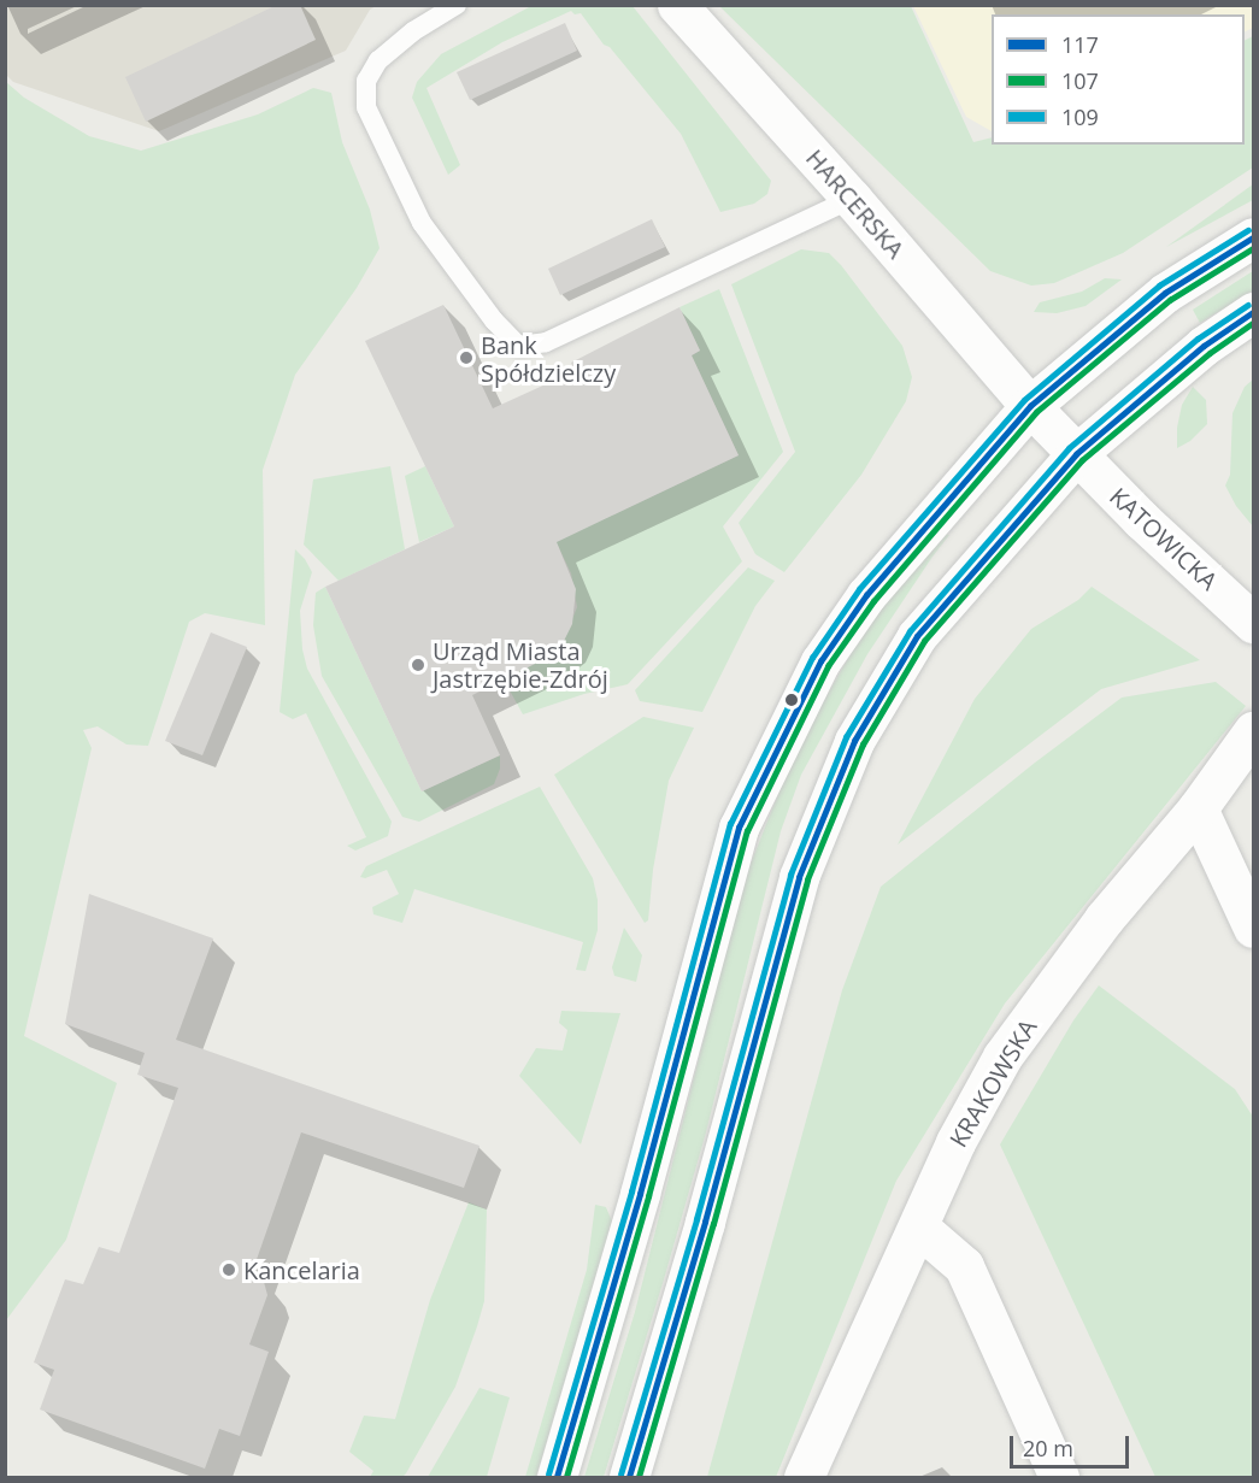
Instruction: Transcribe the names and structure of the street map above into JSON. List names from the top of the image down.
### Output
{
  "streets": {
    "main road": ["HARCERSKA", "KATOWICKA", "KRAKOWSKA"]
  },
  "crossings": [
    ["HARCERSKA", "KATOWICKA"]
  ],
  "places": ["Bank Spółdzielczy", "Urząd Miasta Jastrzębie-Zdrój", "Kancelaria"],
  "lines": ["transit line 109", "transit line 117", "transit line 107"],
  "legend": ["117", "107", "109"],
  "scale_bar": "20 m"
}
